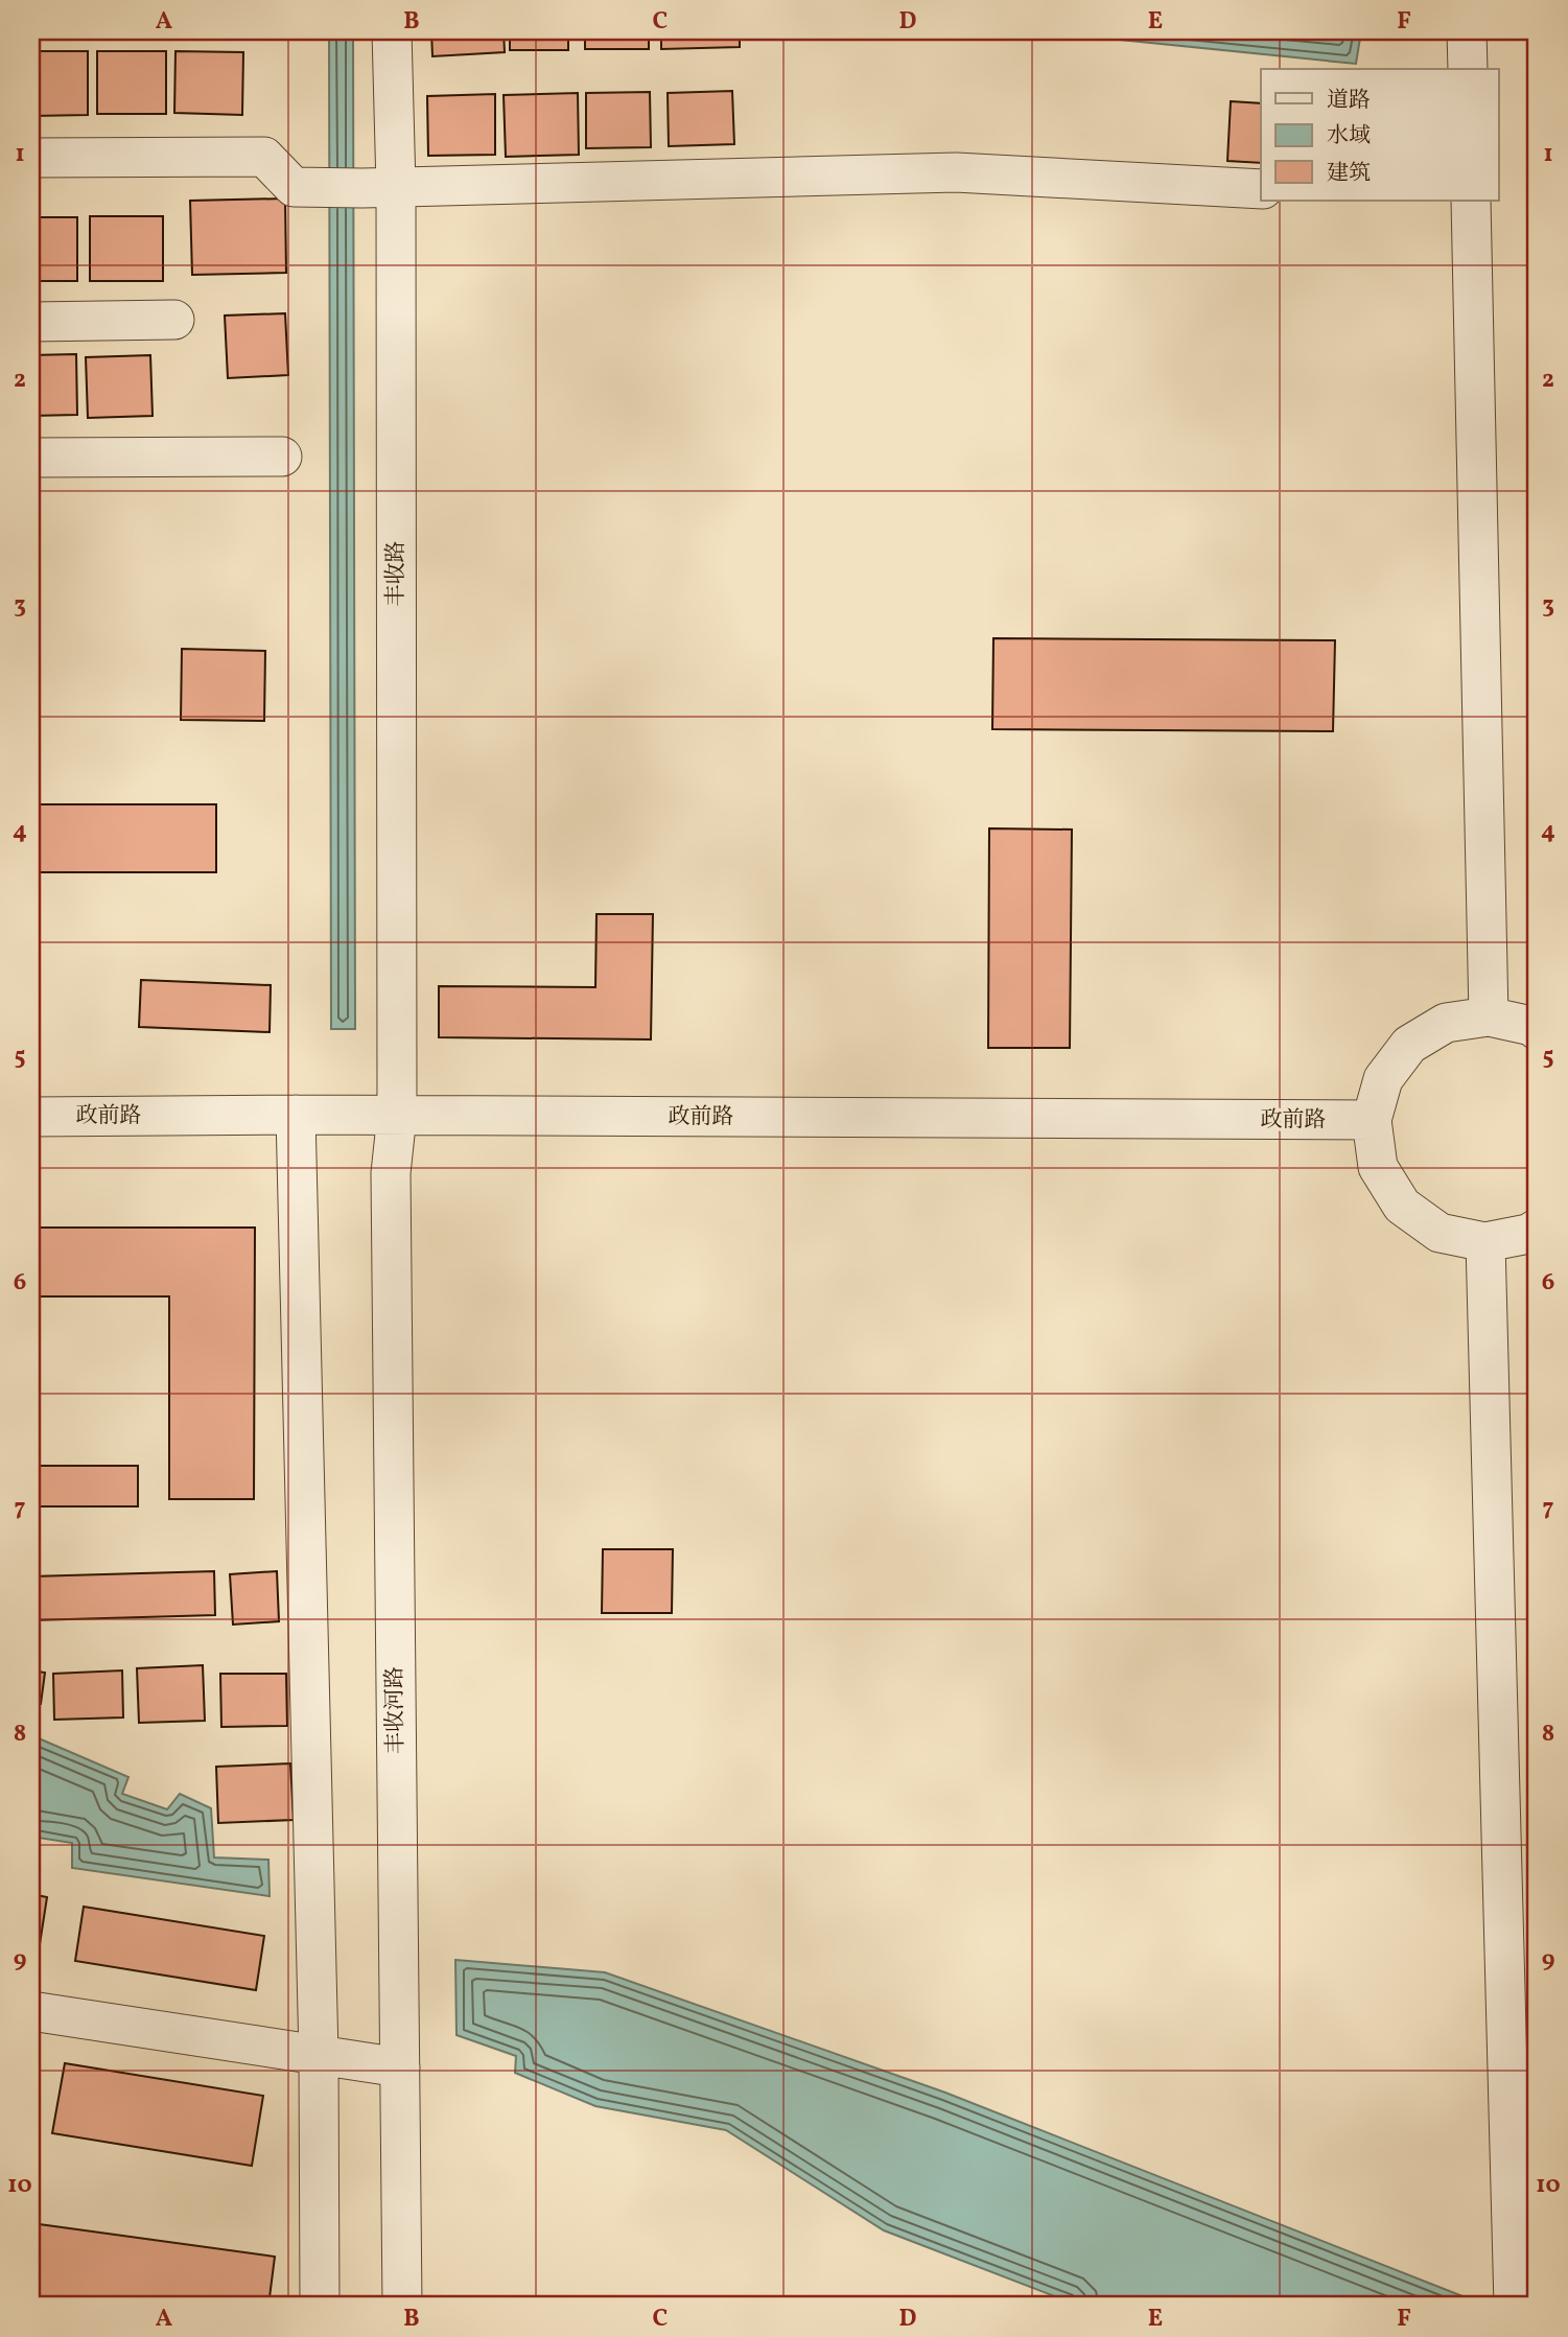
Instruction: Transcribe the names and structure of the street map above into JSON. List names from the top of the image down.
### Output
{
  "streets": {
    "street": ["丰收路", "政前路", "丰收河路"]
  },
  "crossings": [
    ["丰收路", "政前路"],
    ["丰收路", "丰收河路"],
    ["政前路", "丰收河路"]
  ],
  "legend": ["道路", "水域", "建筑"],
  "grid": {
    "columns": [
      "A",
      "B",
      "C",
      "D",
      "E",
      "F"
    ],
    "rows": [
      "1",
      "2",
      "3",
      "4",
      "5",
      "6",
      "7",
      "8",
      "9",
      "10"
    ]
  }
}
